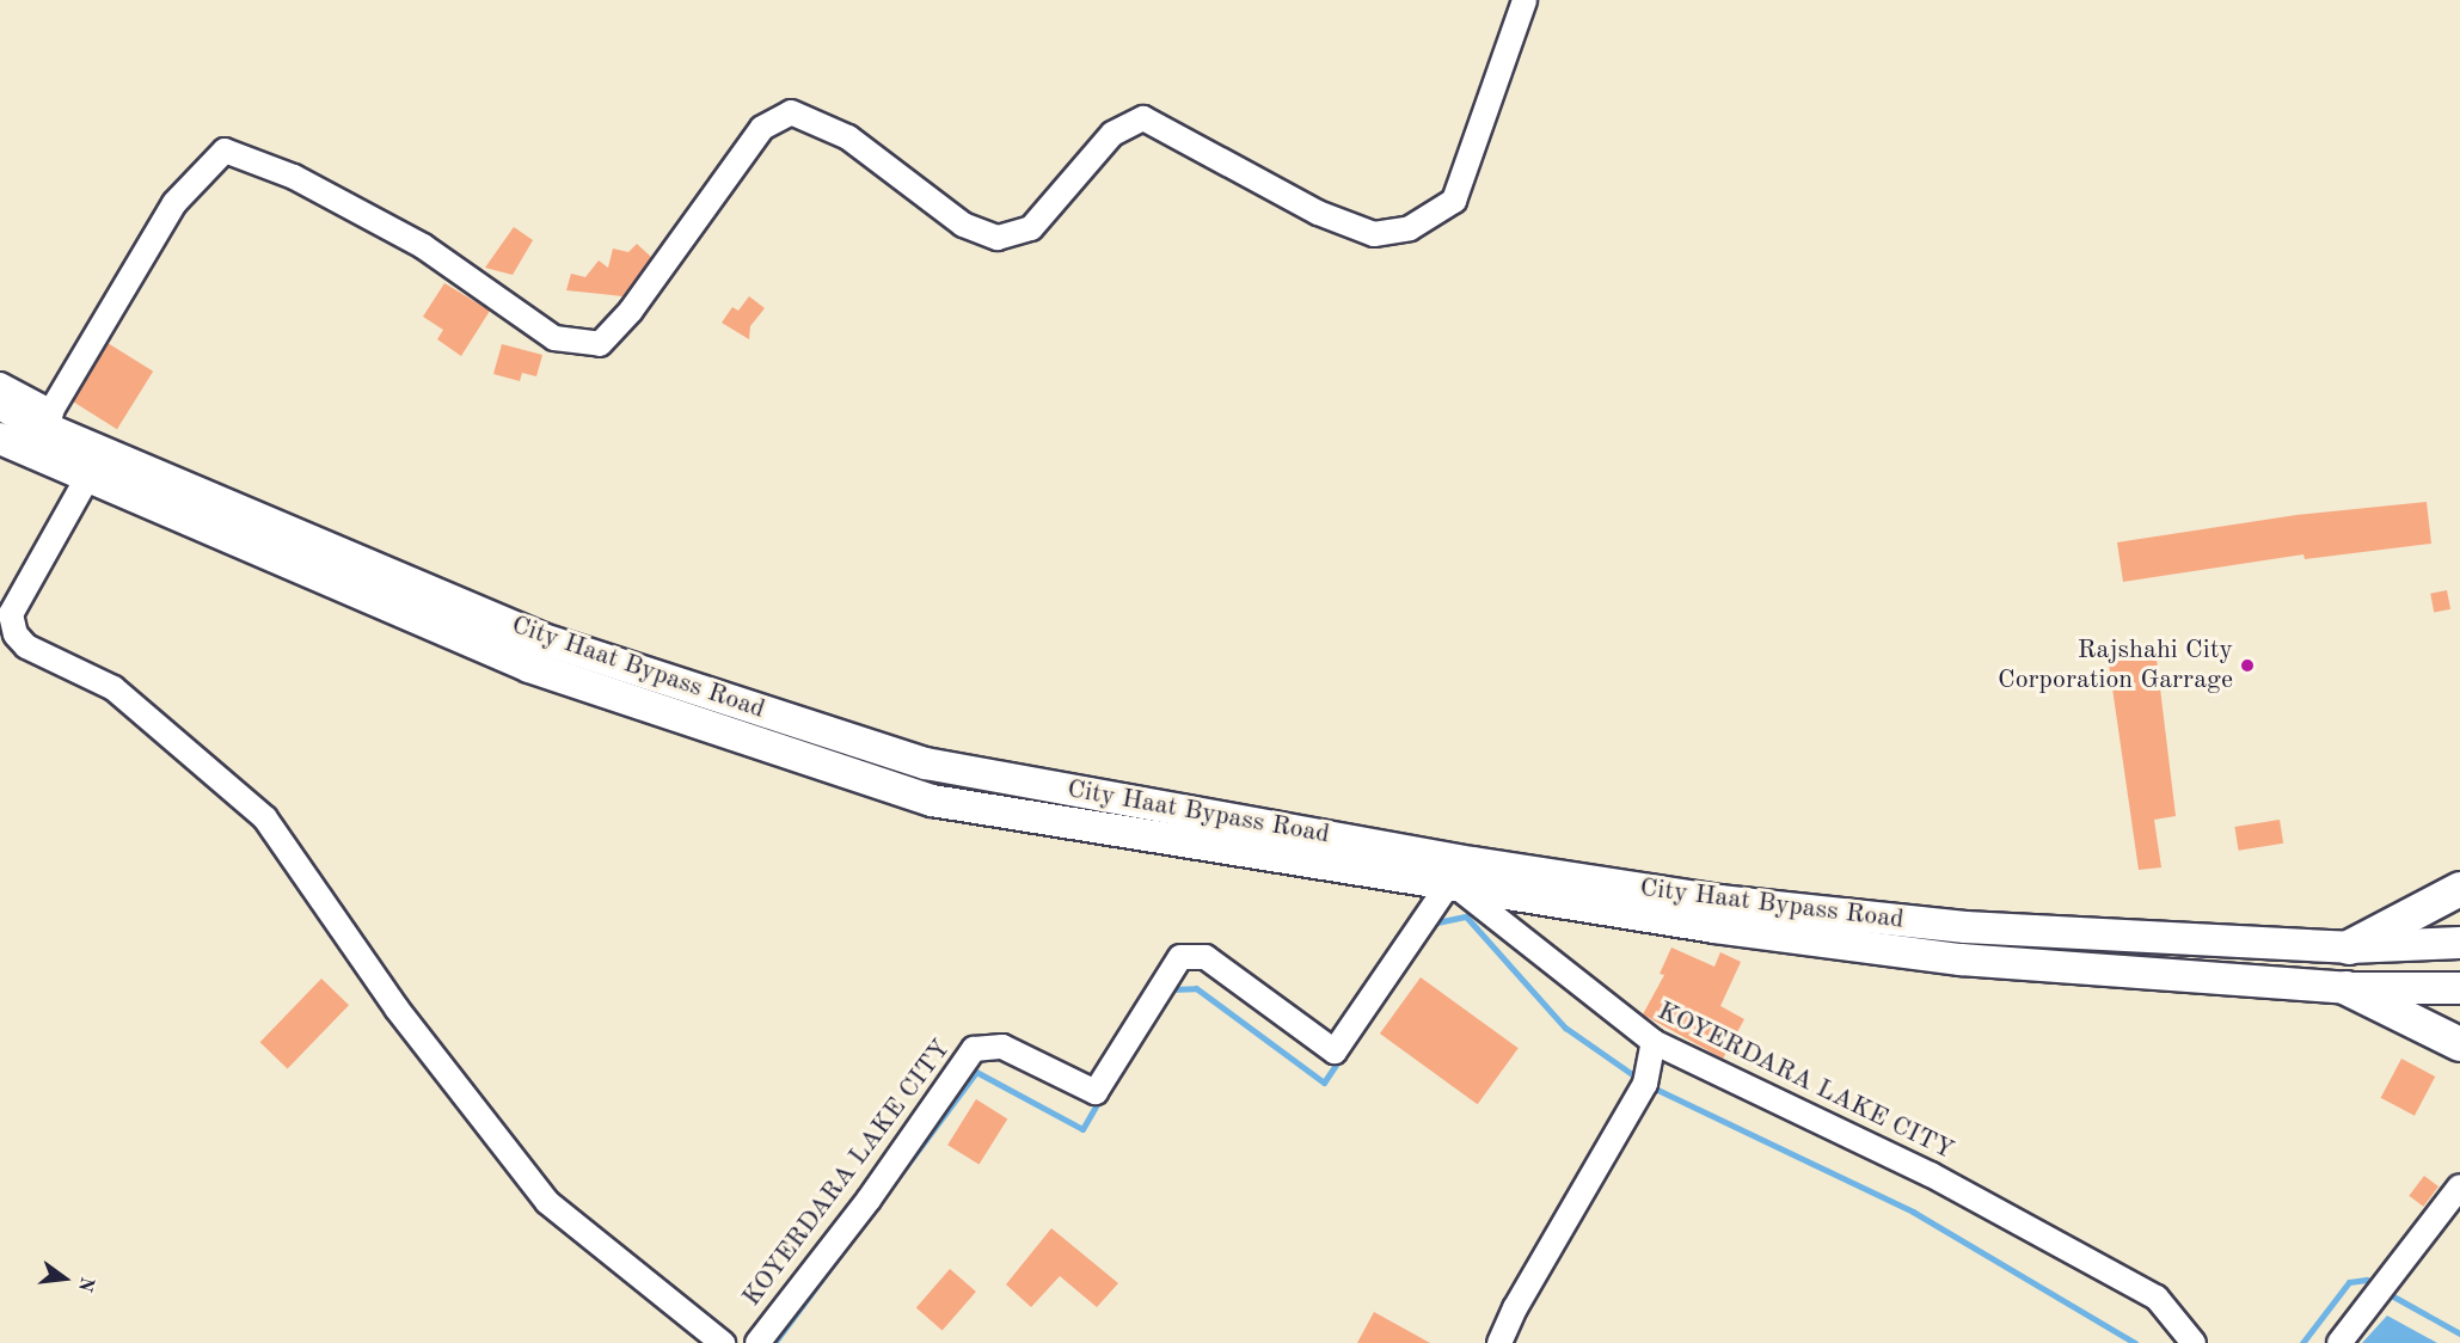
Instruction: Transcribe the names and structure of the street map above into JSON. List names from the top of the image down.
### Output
{
  "streets": {
    "main road": ["City Haat Bypass Road"],
    "street": ["KOYERDARA LAKE CITY"]
  },
  "crossings": [
    ["City Haat Bypass Road", "KOYERDARA LAKE CITY"]
  ],
  "places": ["Rajshahi City Corporation Garrage"],
  "north": "right"
}
